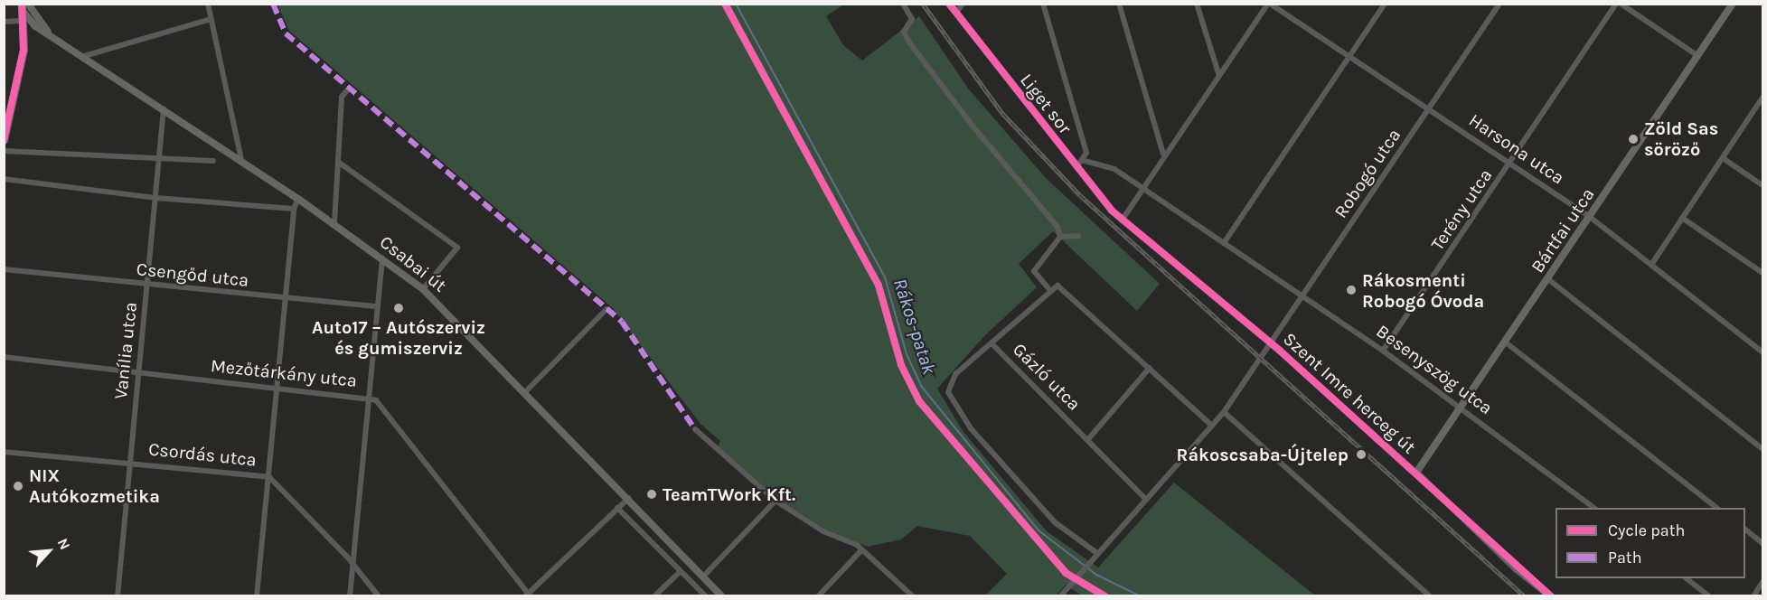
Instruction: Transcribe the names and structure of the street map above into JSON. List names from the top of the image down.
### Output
{
  "streets": {
    "main road": ["Bártfai utca", "Csabai út", "Szent Imre herceg út"],
    "street": [
      "Liget sor",
      "Harsona utca",
      "Robogó utca",
      "Terény utca",
      "Csengőd utca",
      "Vanília utca",
      "Besenyszög utca",
      "Mezőtárkány utca",
      "Gázló utca",
      "Csordás utca"
    ]
  },
  "crossings": [
    ["Liget sor", "Szent Imre herceg út"],
    ["Harsona utca", "Robogó utca"],
    ["Harsona utca", "Terény utca"],
    ["Harsona utca", "Bártfai utca"],
    ["Robogó utca", "Besenyszög utca"],
    ["Robogó utca", "Gázló utca"],
    ["Robogó utca", "Szent Imre herceg út"],
    ["Terény utca", "Besenyszög utca"],
    ["Bártfai utca", "Besenyszög utca"],
    ["Bártfai utca", "Szent Imre herceg út"],
    ["Csabai út", "Vanília utca"],
    ["Csengőd utca", "Vanília utca"],
    ["Vanília utca", "Mezőtárkány utca"],
    ["Vanília utca", "Csordás utca"]
  ],
  "water": ["Rákos-patak"],
  "places": [
    "Zöld Sas söröző",
    "Rákosmenti Robogó Óvoda",
    "Auto17 – Autószerviz és gumiszerviz",
    "Rákoscsaba-Újtelep",
    "NIX Autókozmetika",
    "TeamTWork Kft."
  ],
  "legend": ["Cycle path", "Path"],
  "north": "top right"
}
